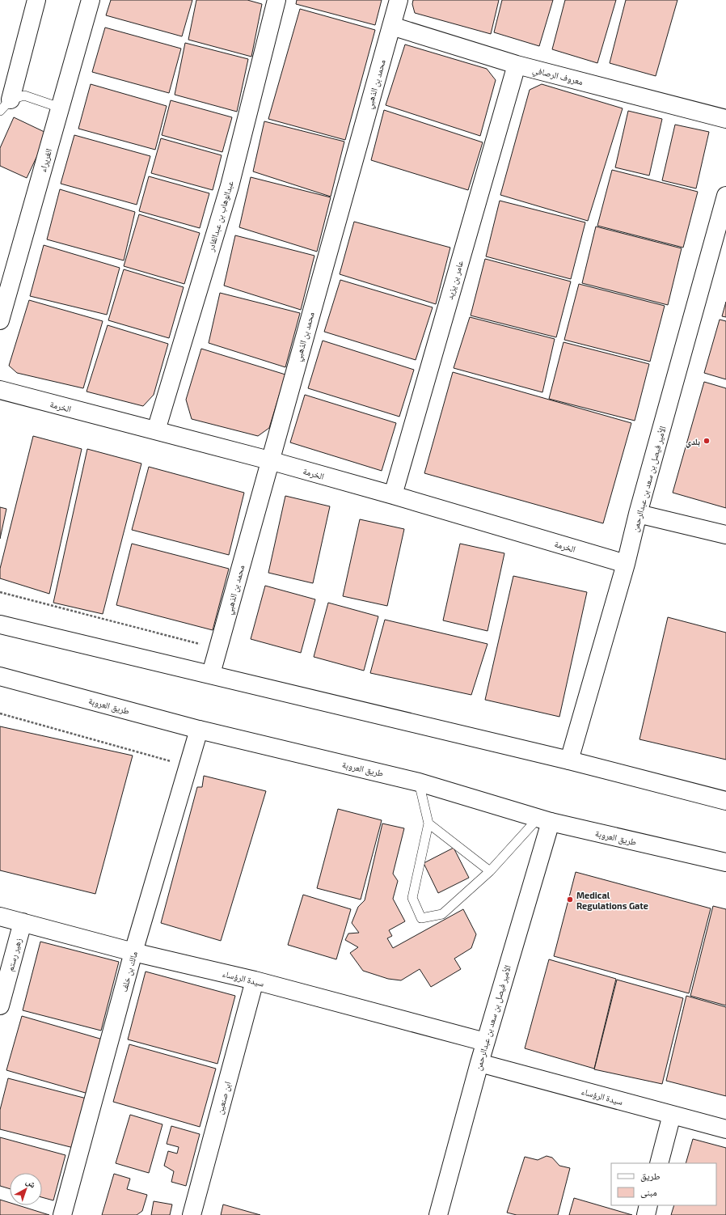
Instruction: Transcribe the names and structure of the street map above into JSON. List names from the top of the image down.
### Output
{
  "streets": {
    "street": [
      "معروف الرصافي",
      "محمد بن الذهبي",
      "الغريراء",
      "عبدالوهاب بن عبدالقادر",
      "عامر بن يزيد",
      "الخرمة",
      "الأمير فيصل بن سعد بن عبدالرحمن",
      "طريق العروبة",
      "زهير رستم",
      "مالك بن خلف",
      "سيدة الرؤساء",
      "ابن صنعين"
    ]
  },
  "crossings": [
    ["معروف الرصافي", "محمد بن الذهبي"],
    ["معروف الرصافي", "عامر بن يزيد"],
    ["محمد بن الذهبي", "الخرمة"],
    ["عبدالوهاب بن عبدالقادر", "الخرمة"],
    ["عامر بن يزيد", "الخرمة"],
    ["الخرمة", "الأمير فيصل بن سعد بن عبدالرحمن"],
    ["الأمير فيصل بن سعد بن عبدالرحمن", "طريق العروبة"],
    ["الأمير فيصل بن سعد بن عبدالرحمن", "سيدة الرؤساء"],
    ["طريق العروبة", "مالك بن خلف"],
    ["زهير رستم", "سيدة الرؤساء"],
    ["مالك بن خلف", "سيدة الرؤساء"],
    ["سيدة الرؤساء", "ابن صنعين"]
  ],
  "places": ["بلدي", "Medical Regulations Gate"],
  "legend": ["طريق", "مبنى"],
  "north": "top right"
}
